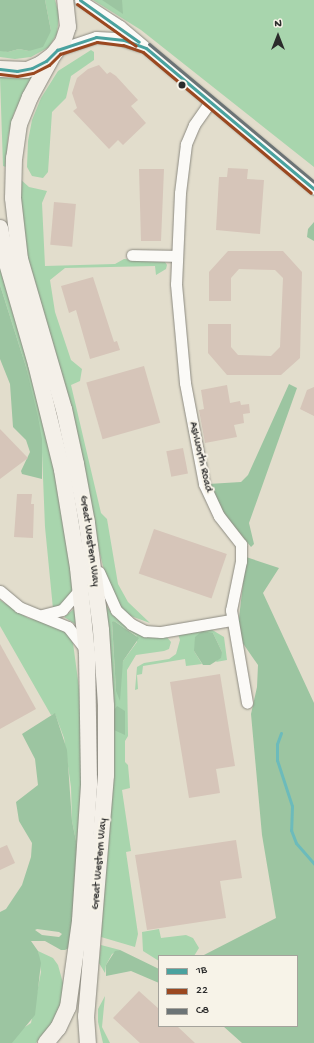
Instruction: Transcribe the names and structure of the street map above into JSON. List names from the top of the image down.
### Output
{
  "streets": {
    "main road": ["Great Western Way"],
    "street": ["Ashworth Road"]
  },
  "lines": ["transit line 1B", "transit line 22", "transit line C8"],
  "legend": ["1B", "22", "C8"],
  "north": "top"
}
